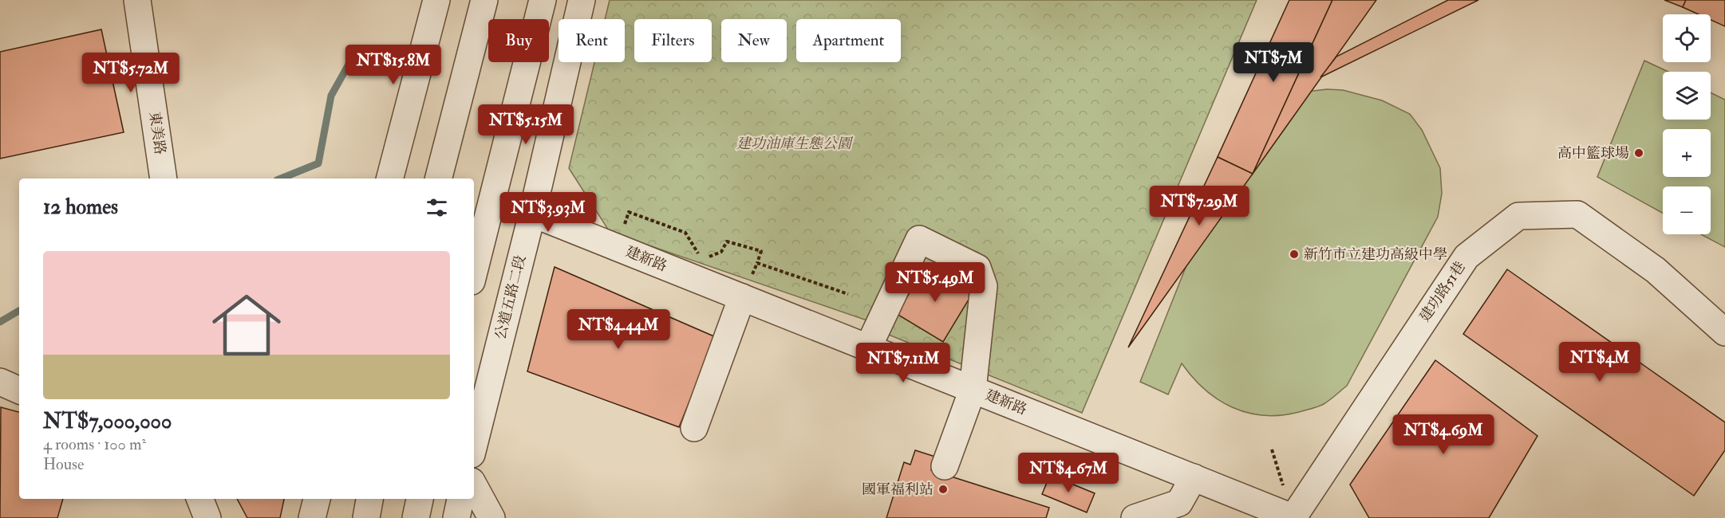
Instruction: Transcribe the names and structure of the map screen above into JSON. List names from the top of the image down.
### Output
{
  "streets": {
    "street": [
      "東美路",
      "建新路",
      "建功路51巷",
      "公道五路二段"
    ]
  },
  "crossings": [
    ["建新路", "建功路51巷"],
    ["建新路", "公道五路二段"]
  ],
  "parks": ["建功油庫生態公園"],
  "places": ["高中籃球場", "新竹市立建功高級中學", "國軍福利站"],
  "page": {
    "map_buttons": ["+", "−"],
    "chip": [
      "Buy",
      "Rent",
      "Filters",
      "New",
      "Apartment"
    ],
    "price": [
      "NT$7M",
      "NT$15.8M",
      "NT$5.72M",
      "NT$5.15M",
      "NT$7.29M",
      "NT$3.93M",
      "NT$5.49M",
      "NT$4.44M",
      "NT$4M",
      "NT$7.11M",
      "NT$4.69M",
      "NT$4.67M"
    ],
    "heading": "12 homes",
    "list": [
      {
        "name": "NT$7,000,000",
        "note": "4 rooms · 100 m² · House"
      }
    ]
  }
}
